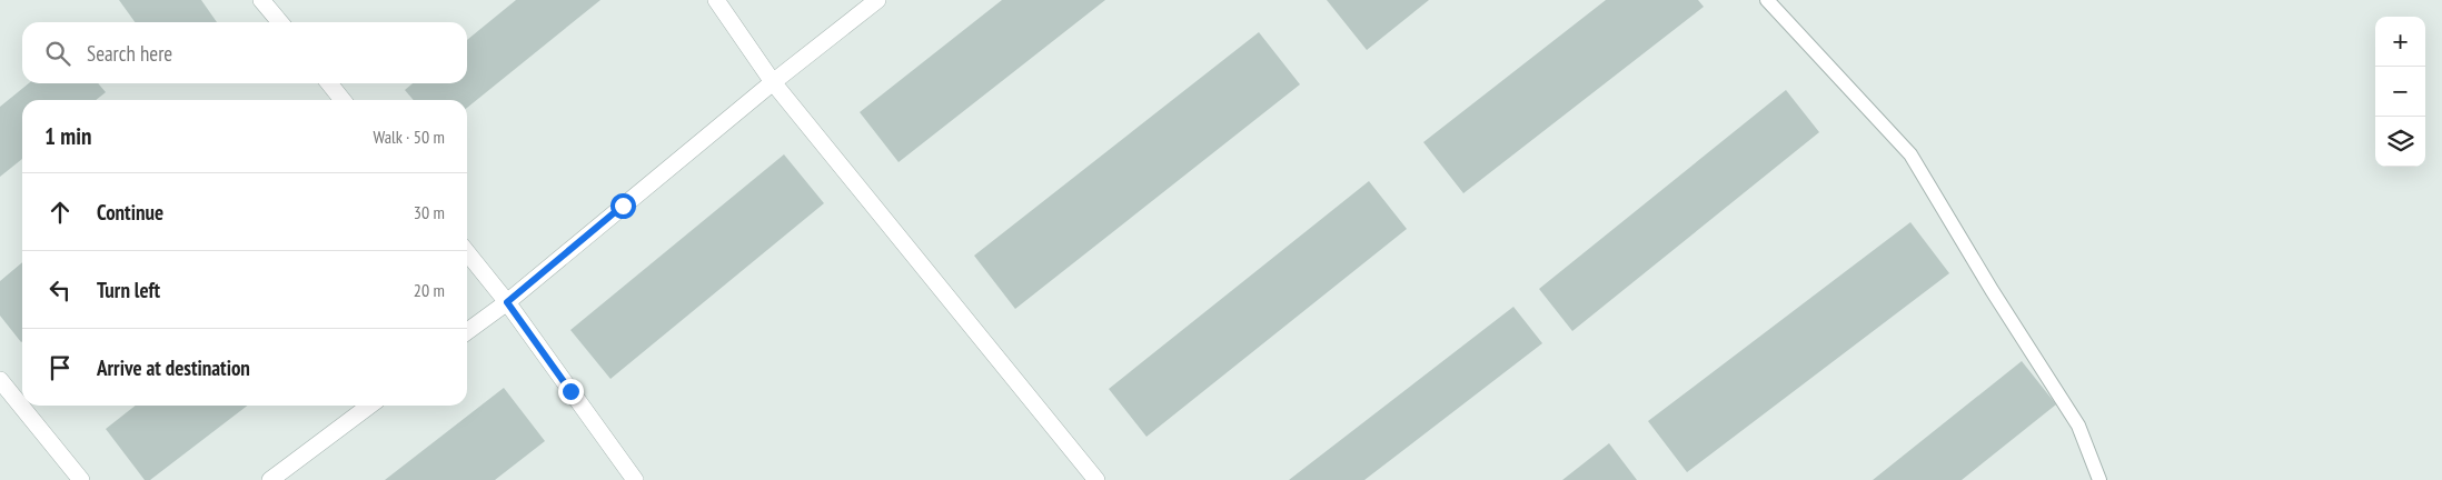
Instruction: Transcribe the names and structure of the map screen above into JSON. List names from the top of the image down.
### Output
{
  "page": {
    "map_buttons": ["+", "−"],
    "search": "Search here",
    "heading": ["1 min", "Walk · 50 m"],
    "list": [
      ["Continue", "30 m"],
      ["Turn left", "20 m"],
      "Arrive at destination"
    ]
  }
}
